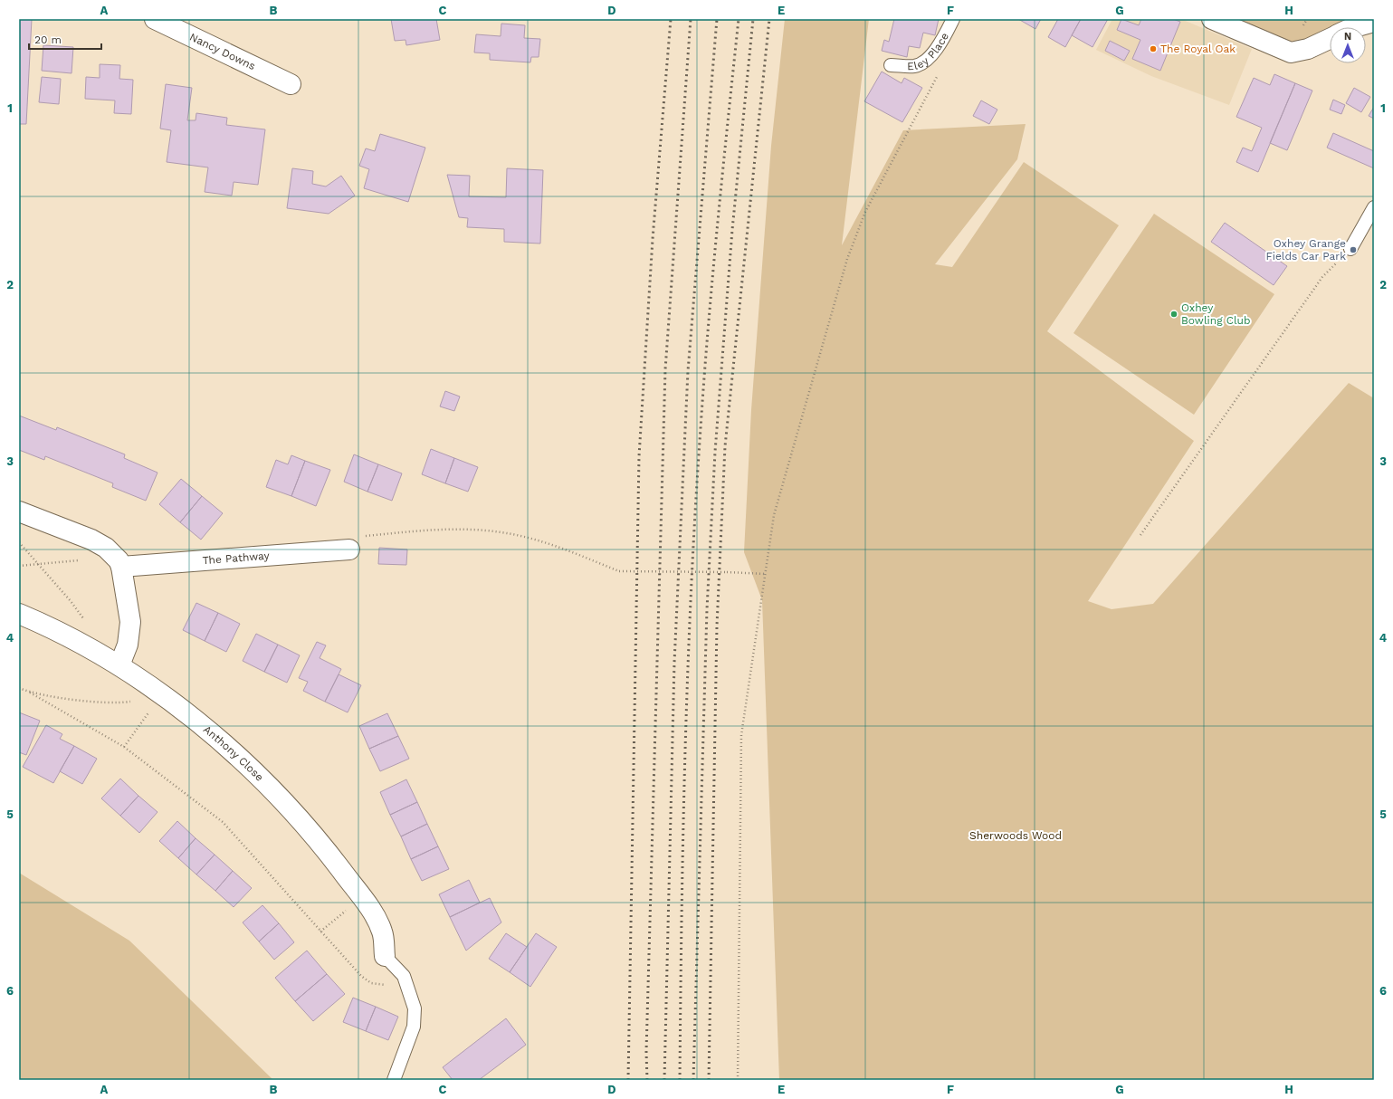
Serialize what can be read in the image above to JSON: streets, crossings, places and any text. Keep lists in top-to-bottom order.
{
  "streets": {
    "street": ["Nancy Downs", "The Pathway", "Anthony Close"],
    "lane": ["Eley Place"]
  },
  "parks": ["Sherwoods Wood"],
  "places": ["The Royal Oak", "Oxhey Grange Fields Car Park", "Oxhey Bowling Club"],
  "scale_bar": "20 m",
  "north": "top",
  "grid": {
    "columns": [
      "A",
      "B",
      "C",
      "D",
      "E",
      "F",
      "G",
      "H"
    ],
    "rows": [
      "1",
      "2",
      "3",
      "4",
      "5",
      "6"
    ]
  }
}
